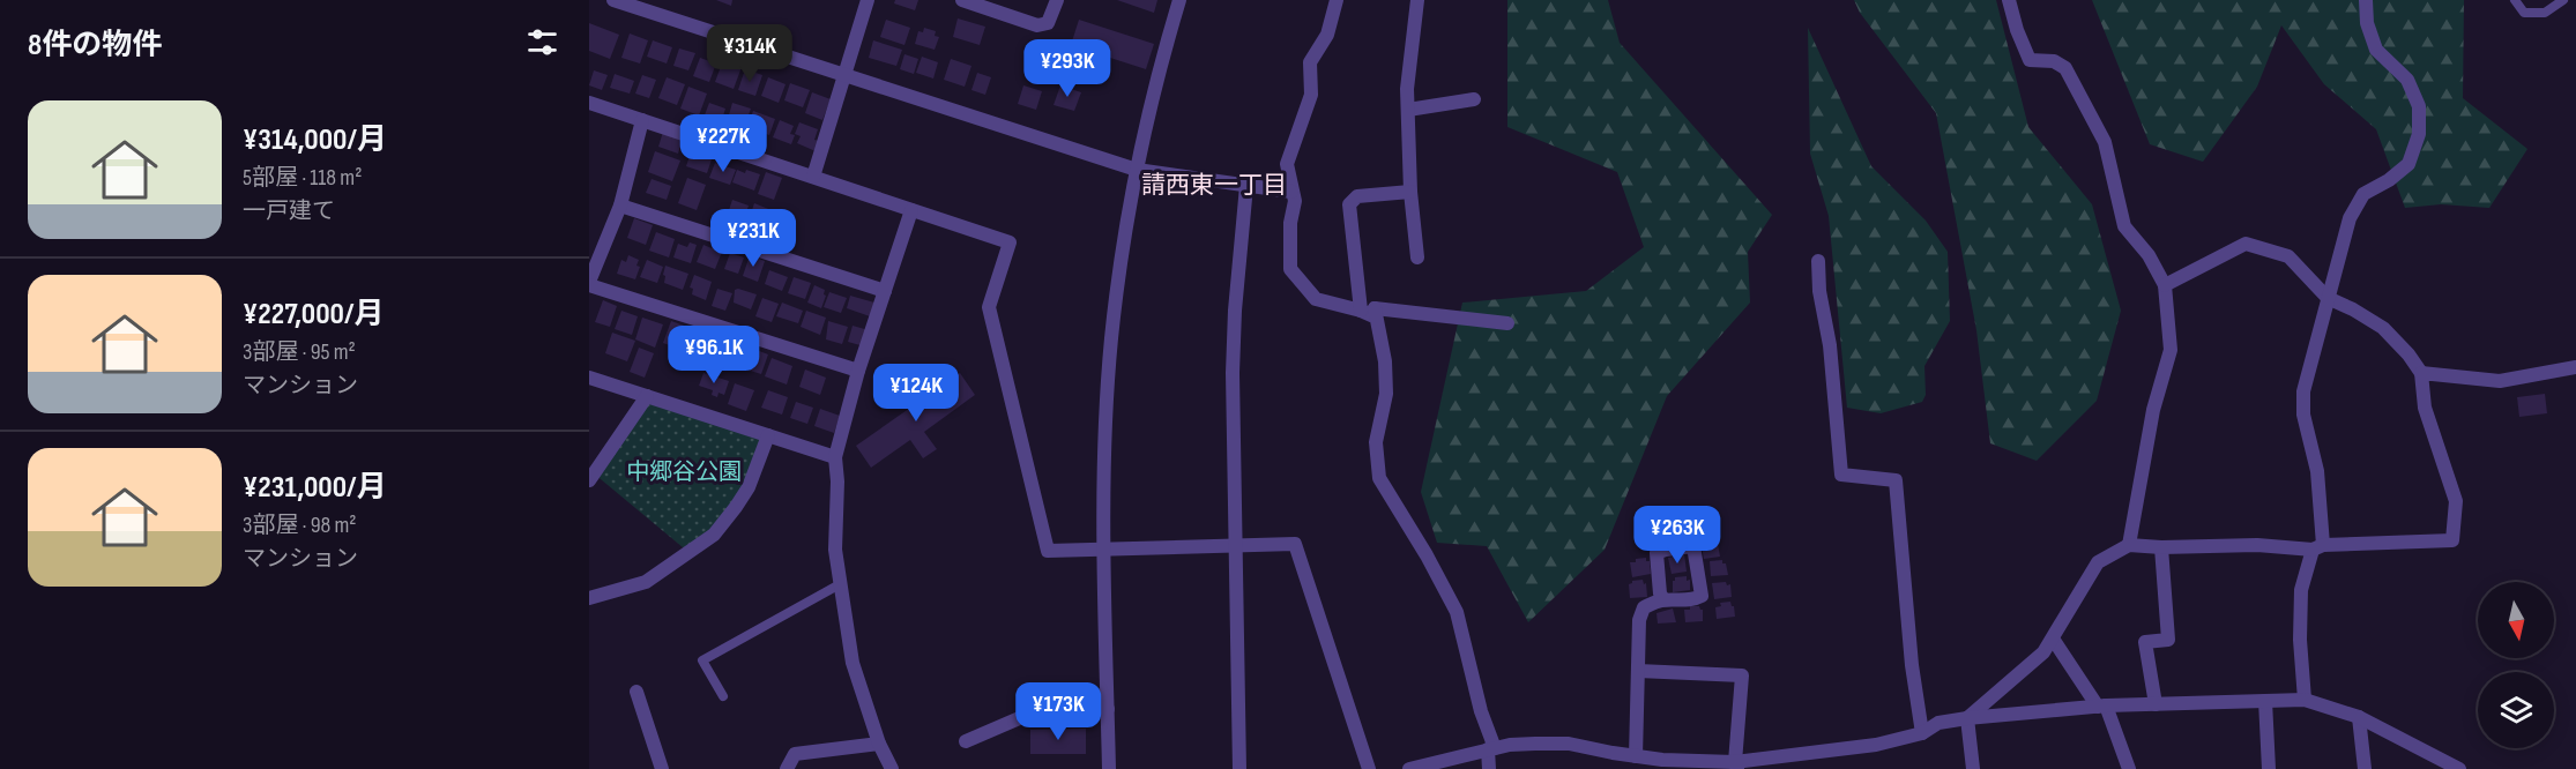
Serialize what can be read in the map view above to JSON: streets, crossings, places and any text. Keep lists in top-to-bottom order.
{
  "districts": ["請西東一丁目"],
  "parks": ["中郷谷公園"],
  "north": "bottom",
  "page": {
    "heading": "8件の物件",
    "price": [
      "¥314K",
      "¥293K",
      "¥227K",
      "¥231K",
      "¥96.1K",
      "¥124K",
      "¥263K",
      "¥173K"
    ],
    "list": [
      {
        "name": "¥314,000/月",
        "note": "5部屋 · 118 m² · 一戸建て"
      },
      {
        "name": "¥227,000/月",
        "note": "3部屋 · 95 m² · マンション"
      },
      {
        "name": "¥231,000/月",
        "note": "3部屋 · 98 m² · マンション"
      }
    ]
  }
}
